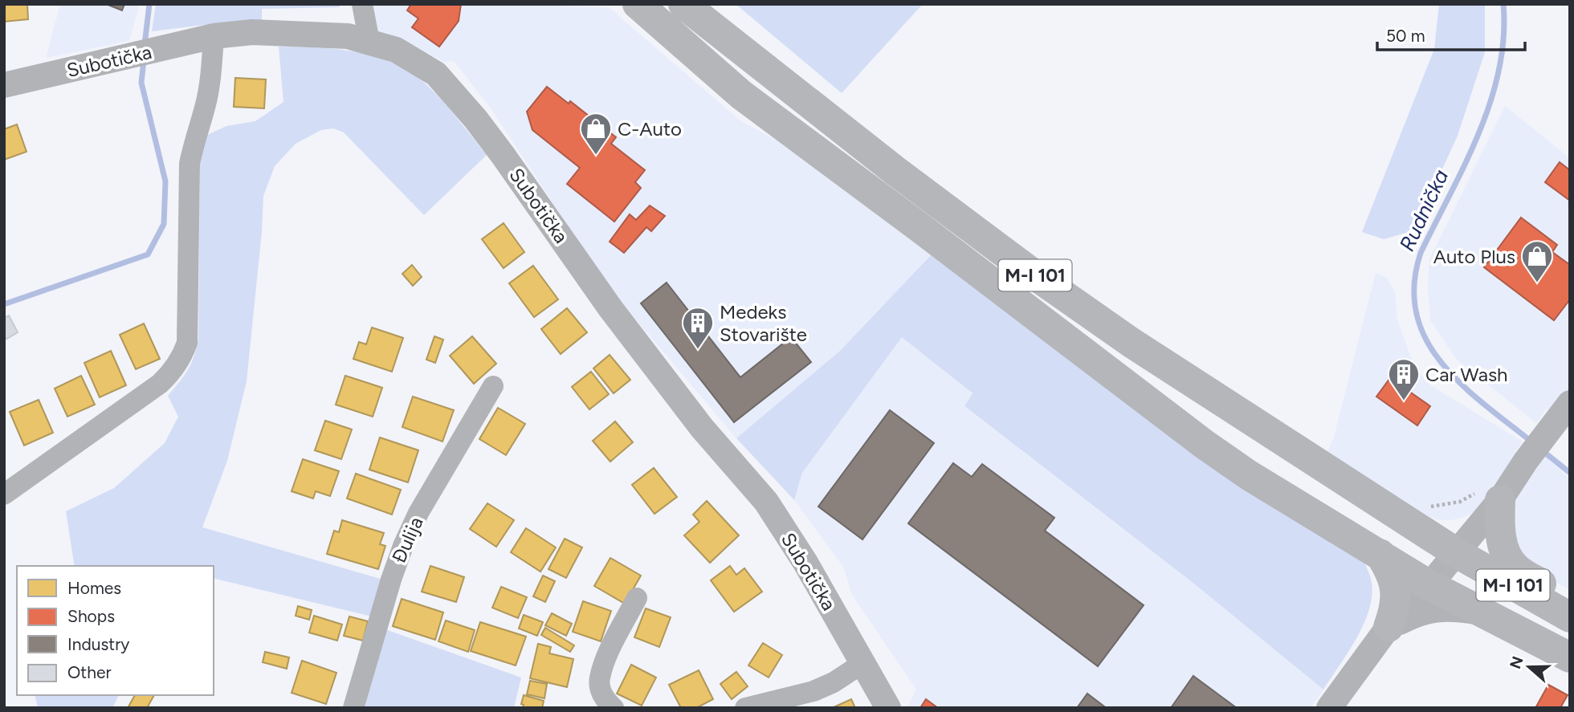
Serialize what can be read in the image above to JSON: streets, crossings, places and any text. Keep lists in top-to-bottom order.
{
  "streets": {
    "main road": ["M-I 101"],
    "street": ["Subotička", "Đulija"]
  },
  "water": ["Rudnička"],
  "places": {
    "shop": ["C-Auto", "Auto Plus"],
    "building": ["Medeks Stovarište", "Car Wash"]
  },
  "legend": [
    "Homes",
    "Shops",
    "Industry",
    "Other"
  ],
  "scale_bar": "50 m",
  "north": "left"
}
